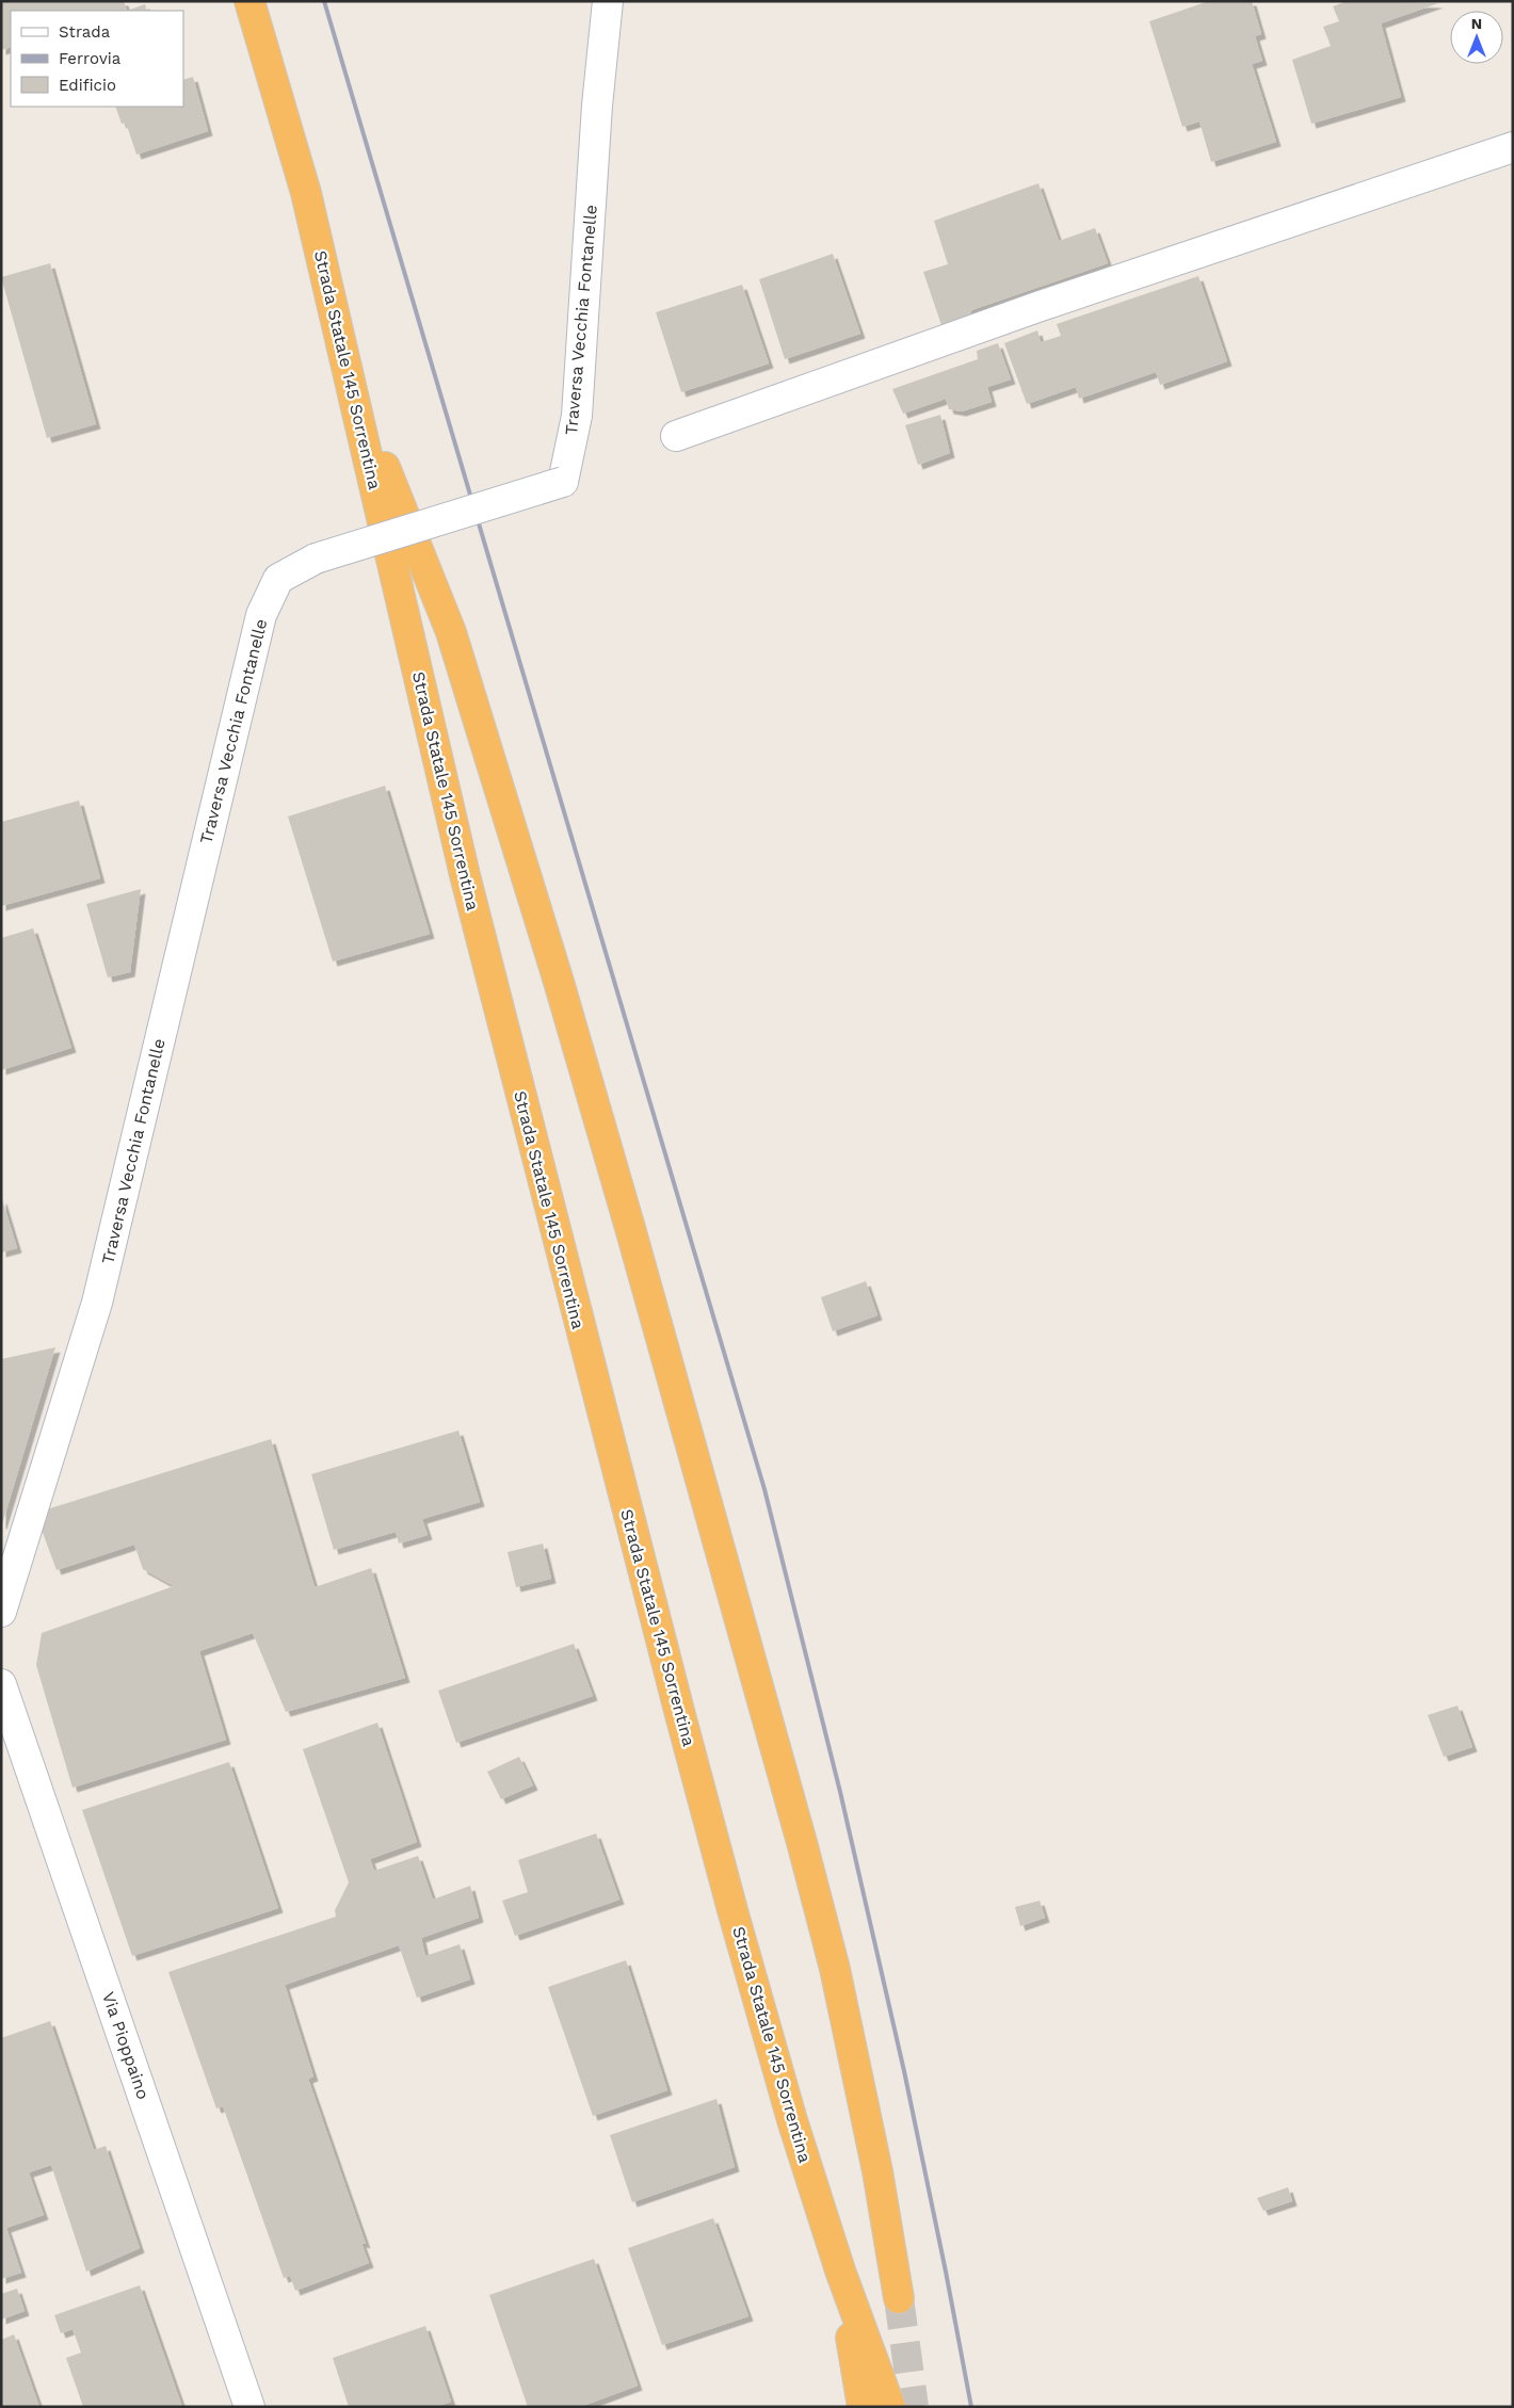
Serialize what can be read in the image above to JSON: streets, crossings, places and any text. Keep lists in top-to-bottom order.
{
  "streets": {
    "highway": ["Strada Statale 145 Sorrentina"],
    "street": ["Traversa Vecchia Fontanelle", "Via Pioppaino"]
  },
  "legend": ["Strada", "Ferrovia", "Edificio"],
  "north": "top"
}
